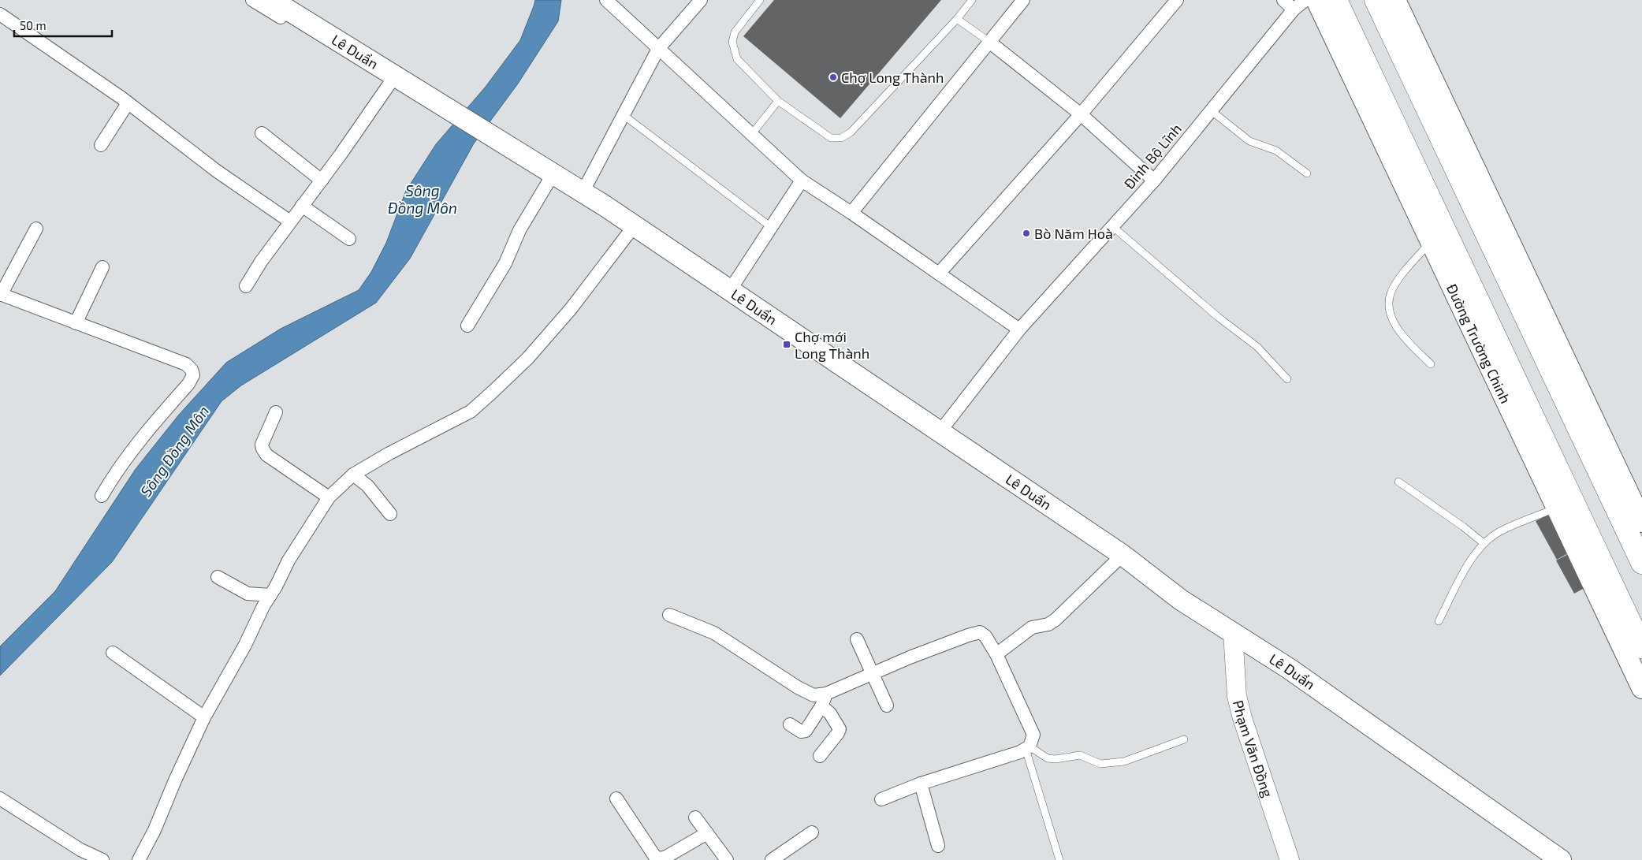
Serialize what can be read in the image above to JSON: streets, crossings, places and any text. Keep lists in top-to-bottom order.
{
  "streets": {
    "highway": ["Đường Trường Chinh"],
    "main road": ["Lê Duẩn", "Phạm Văn Đồng"],
    "street": ["Đinh Bộ Lĩnh"]
  },
  "crossings": [
    ["Lê Duẩn", "Đinh Bộ Lĩnh"],
    ["Lê Duẩn", "Phạm Văn Đồng"]
  ],
  "water": ["Sông Đồng Môn"],
  "places": {
    "other": ["Chợ Long Thành", "Bò Năm Hoà"],
    "transit": ["Chợ mới Long Thành"]
  },
  "scale_bar": "50 m"
}
